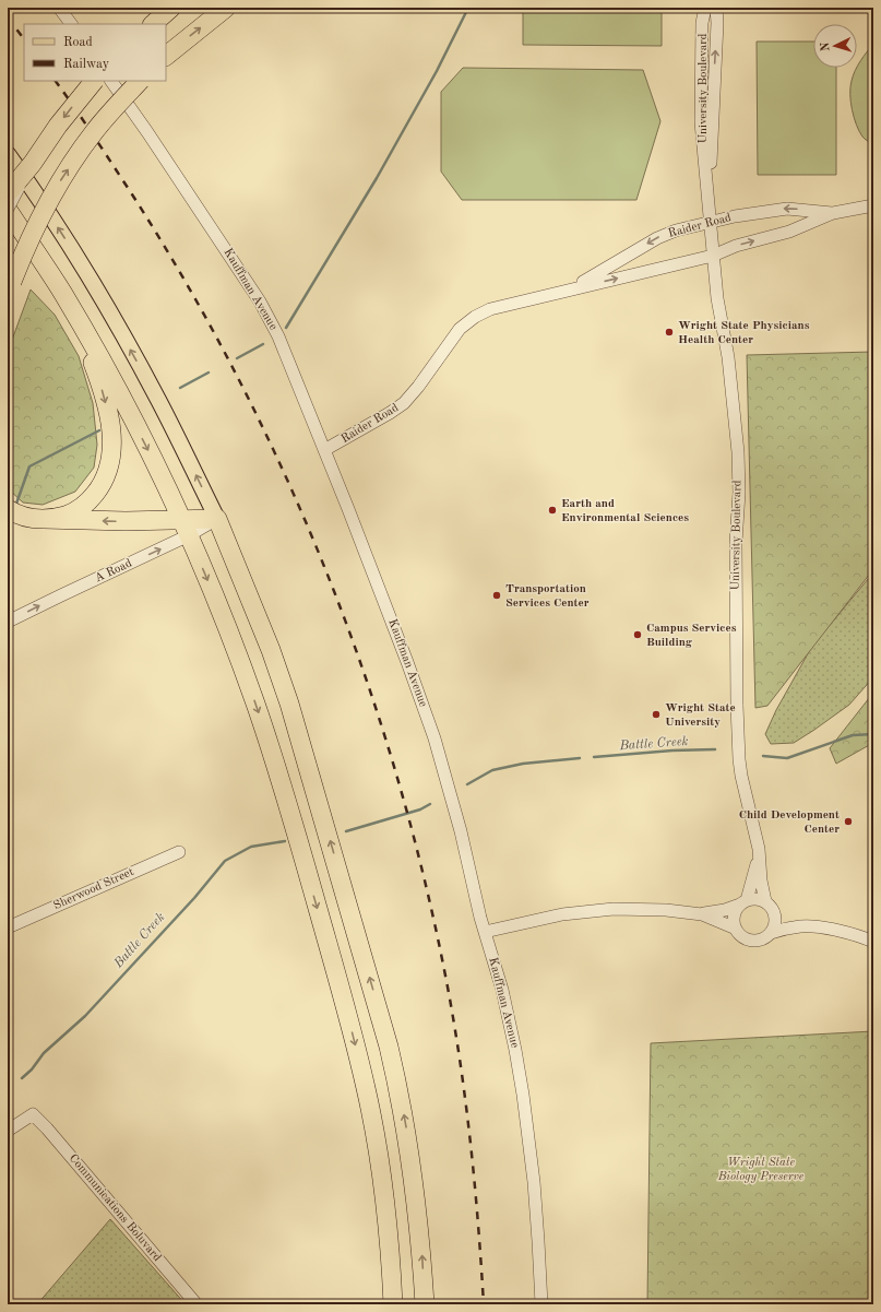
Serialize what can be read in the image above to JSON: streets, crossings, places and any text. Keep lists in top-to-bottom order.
{
  "streets": {
    "street": [
      "University Boulevard",
      "Raider Road",
      "Kauffman Avenue",
      "A Road",
      "Sherwood Street",
      "Communications Boluvard"
    ]
  },
  "crossings": [
    ["University Boulevard", "Raider Road"],
    ["Raider Road", "Kauffman Avenue"]
  ],
  "one_way": ["A Road"],
  "water": ["Battle Creek"],
  "parks": ["Wright State Biology Preserve"],
  "places": [
    "Wright State Physicians Health Center",
    "Earth and Environmental Sciences",
    "Transportation Services Center",
    "Campus Services Building",
    "Wright State University",
    "Child Development Center"
  ],
  "legend": ["Road", "Railway"],
  "north": "left"
}
